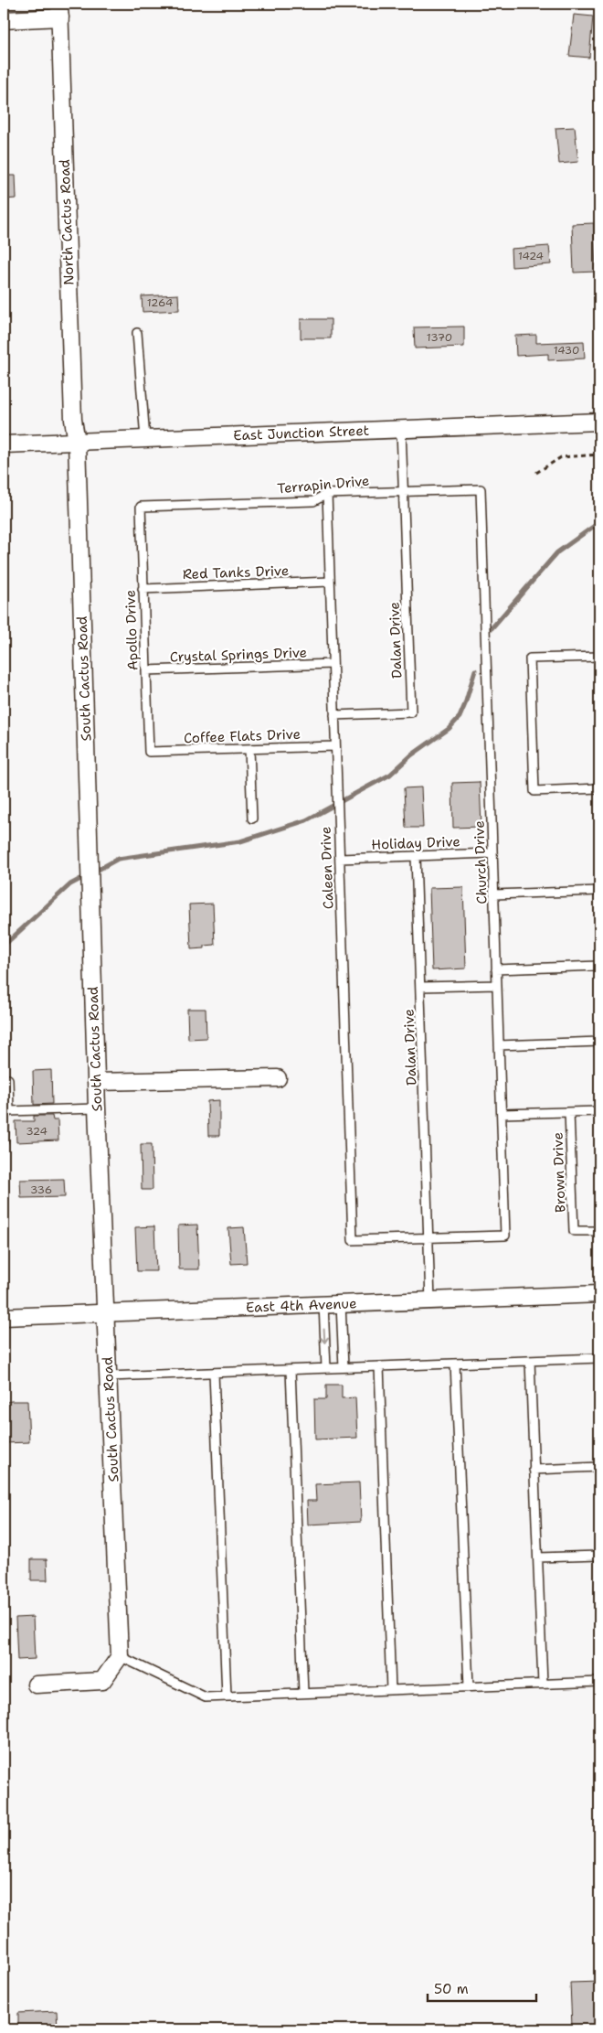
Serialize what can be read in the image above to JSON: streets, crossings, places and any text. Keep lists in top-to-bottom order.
{
  "streets": {
    "street": [
      "North Cactus Road",
      "East Junction Street",
      "South Cactus Road",
      "East 4th Avenue"
    ],
    "lane": [
      "Terrapin Drive",
      "Red Tanks Drive",
      "Apollo Drive",
      "Dalan Drive",
      "Crystal Springs Drive",
      "Coffee Flats Drive",
      "Holiday Drive",
      "Church Drive",
      "Caleen Drive",
      "Brown Drive"
    ]
  },
  "crossings": [
    ["North Cactus Road", "East Junction Street"],
    ["North Cactus Road", "South Cactus Road"],
    ["East Junction Street", "South Cactus Road"],
    ["Terrapin Drive", "Apollo Drive"],
    ["Terrapin Drive", "Dalan Drive"],
    ["Terrapin Drive", "Church Drive"],
    ["Terrapin Drive", "Caleen Drive"],
    ["Red Tanks Drive", "Apollo Drive"],
    ["Red Tanks Drive", "Caleen Drive"],
    ["Apollo Drive", "Crystal Springs Drive"],
    ["Apollo Drive", "Coffee Flats Drive"],
    ["Dalan Drive", "Holiday Drive"],
    ["Dalan Drive", "Church Drive"],
    ["Dalan Drive", "Caleen Drive"],
    ["Dalan Drive", "East 4th Avenue"],
    ["Crystal Springs Drive", "Caleen Drive"],
    ["South Cactus Road", "East 4th Avenue"],
    ["Coffee Flats Drive", "Caleen Drive"],
    ["Holiday Drive", "Church Drive"],
    ["Holiday Drive", "Caleen Drive"],
    ["Church Drive", "Caleen Drive"]
  ],
  "house_numbers": [
    "1424",
    "1264",
    "1370",
    "1430",
    "324",
    "336"
  ],
  "scale_bar": "50 m"
}
